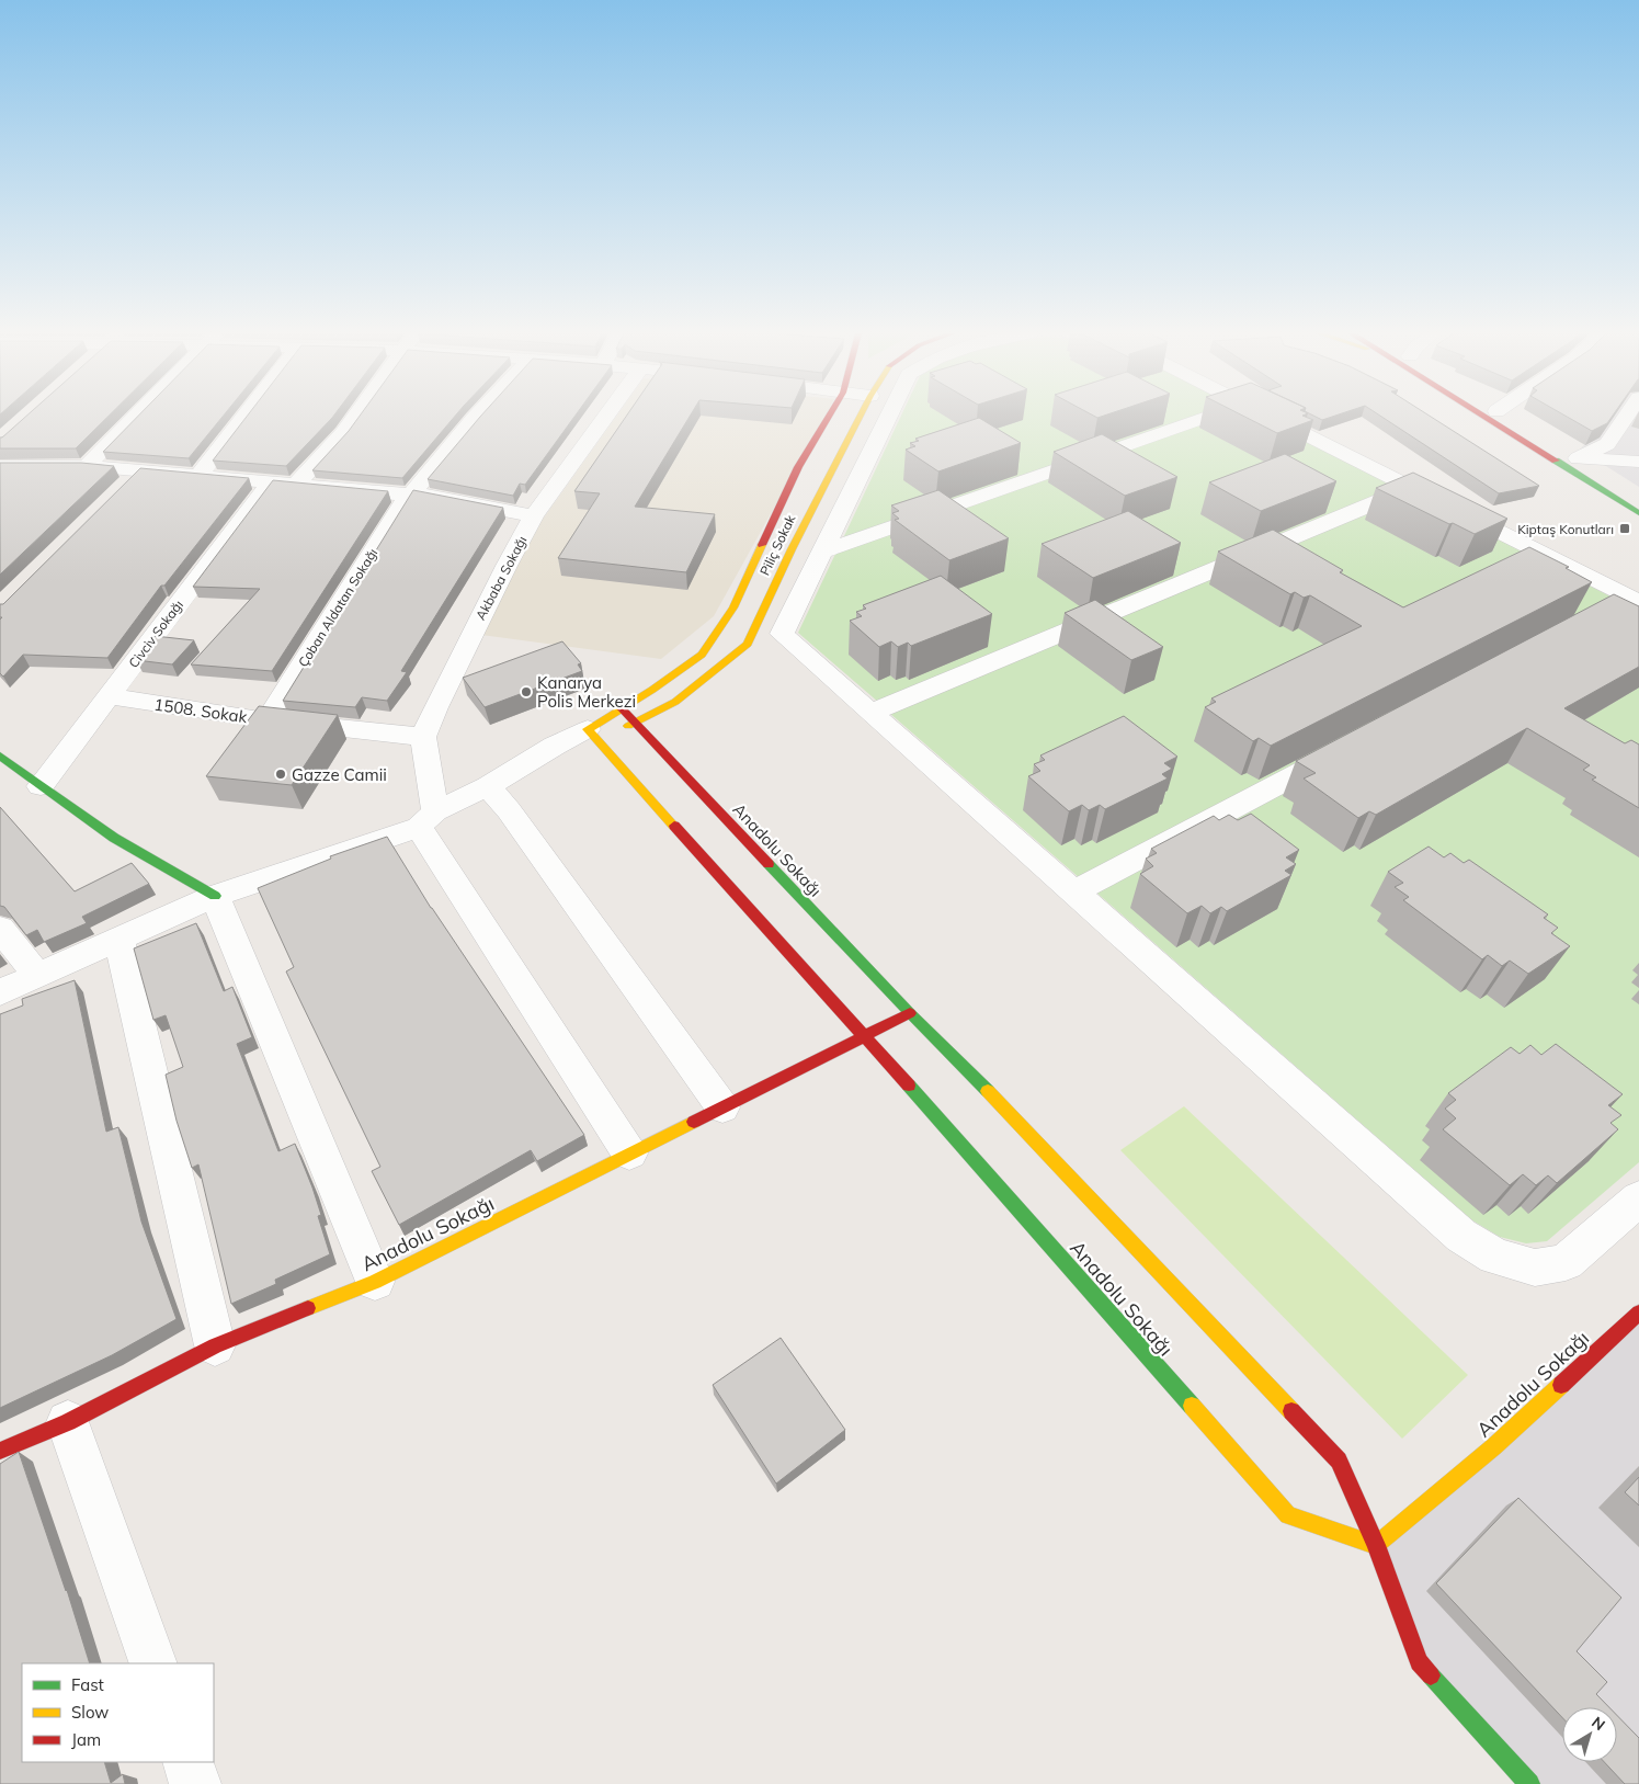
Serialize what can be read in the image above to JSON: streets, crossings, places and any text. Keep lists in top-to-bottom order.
{
  "streets": {
    "street": [
      "Piliç Sokak",
      "Akbaba Sokağı",
      "Çoban Aldatan Sokağı",
      "Civciv Sokağı",
      "1508. Sokak",
      "Anadolu Sokağı"
    ]
  },
  "crossings": [
    ["Piliç Sokak", "Anadolu Sokağı"],
    ["Akbaba Sokağı", "1508. Sokak"],
    ["Çoban Aldatan Sokağı", "1508. Sokak"],
    ["Civciv Sokağı", "1508. Sokak"]
  ],
  "places": {
    "transit": ["Kiptaş Konutları"],
    "other": ["Kanarya Polis Merkezi", "Gazze Camii"]
  },
  "legend": ["Fast", "Slow", "Jam"],
  "north": "top right"
}
